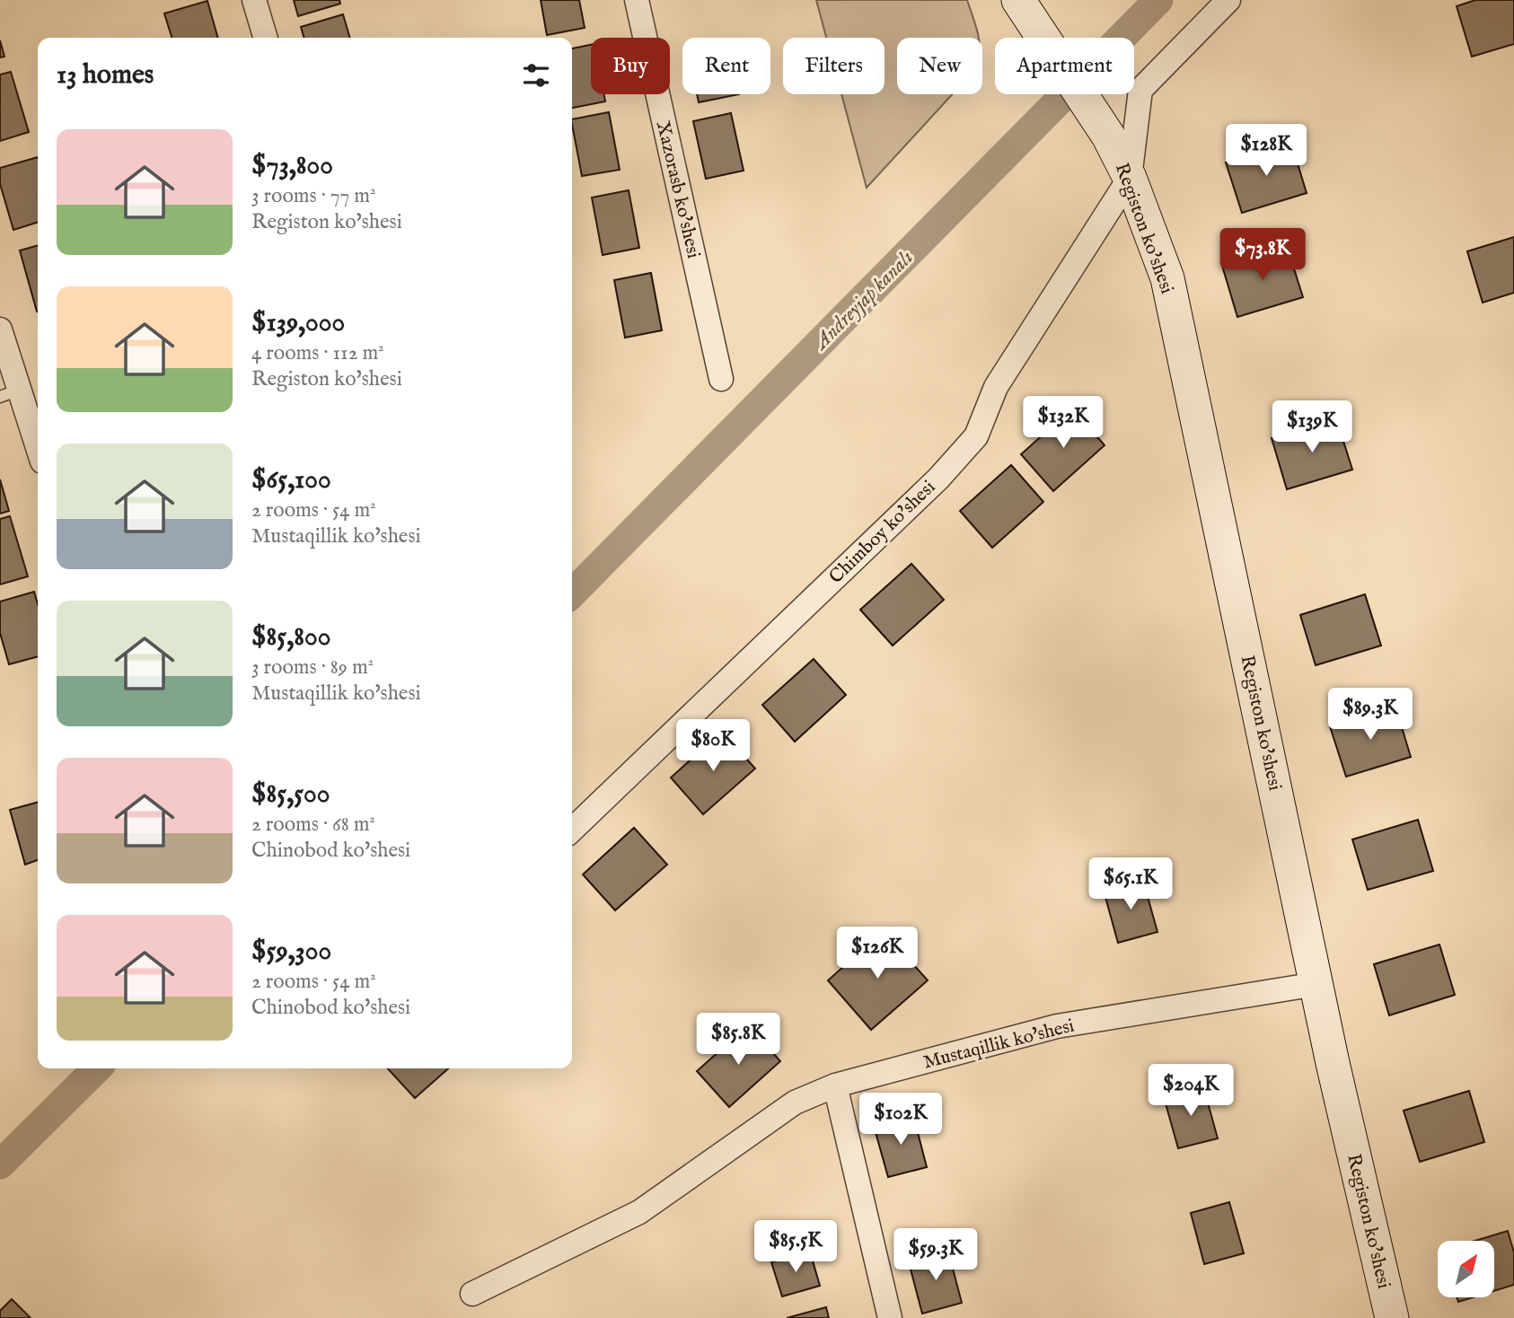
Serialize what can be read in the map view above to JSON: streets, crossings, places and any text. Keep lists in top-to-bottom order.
{
  "streets": {
    "street": [
      "Xazorasb ko'shesi",
      "Registon ko'shesi",
      "Chimboy ko'shesi",
      "Mustaqillik ko'shesi"
    ]
  },
  "crossings": [
    ["Registon ko'shesi", "Chimboy ko'shesi"],
    ["Registon ko'shesi", "Mustaqillik ko'shesi"]
  ],
  "water": ["Andreyjap kanalı"],
  "north": "top right",
  "page": {
    "chip": [
      "Buy",
      "Rent",
      "Filters",
      "New",
      "Apartment"
    ],
    "heading": "13 homes",
    "list": [
      {
        "name": "$73,800",
        "note": "3 rooms · 77 m² · Registon ko'shesi"
      },
      {
        "name": "$139,000",
        "note": "4 rooms · 112 m² · Registon ko'shesi"
      },
      {
        "name": "$65,100",
        "note": "2 rooms · 54 m² · Mustaqillik ko'shesi"
      },
      {
        "name": "$85,800",
        "note": "3 rooms · 89 m² · Mustaqillik ko'shesi"
      },
      {
        "name": "$85,500",
        "note": "2 rooms · 68 m² · Chinobod ko'shesi"
      },
      {
        "name": "$59,300",
        "note": "2 rooms · 54 m² · Chinobod ko'shesi"
      }
    ],
    "price": [
      "$128K",
      "$73.8K",
      "$132K",
      "$139K",
      "$89.3K",
      "$80K",
      "$65.1K",
      "$126K",
      "$85.8K",
      "$204K",
      "$102K",
      "$85.5K",
      "$59.3K"
    ]
  }
}
